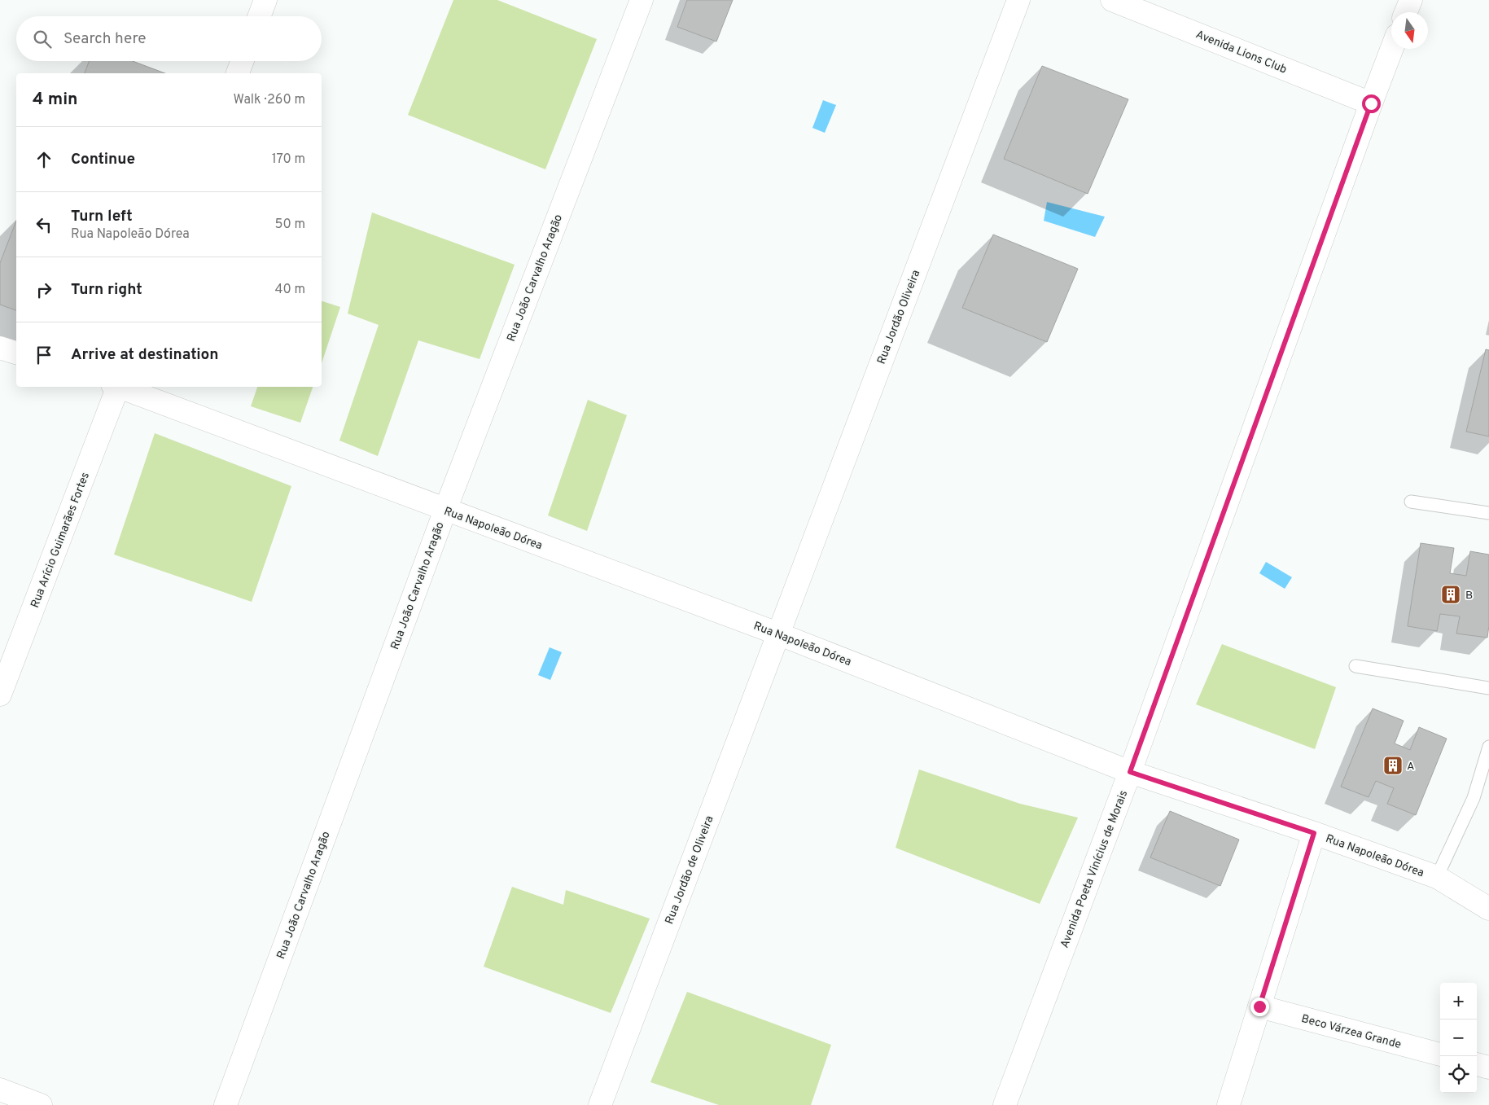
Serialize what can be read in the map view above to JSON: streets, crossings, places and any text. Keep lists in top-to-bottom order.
{
  "streets": {
    "street": [
      "Avenida Lions Club",
      "Rua João Carvalho Aragão",
      "Rua Jordão Oliveira",
      "Rua Napoleão Dórea",
      "Rua Arício Guimarães Fortes",
      "Avenida Poeta Vinícius de Morais",
      "Rua Jordão de Oliveira",
      "Beco Várzea Grande"
    ]
  },
  "crossings": [
    ["Avenida Lions Club", "Avenida Poeta Vinícius de Morais"],
    ["Rua João Carvalho Aragão", "Rua Napoleão Dórea"],
    ["Rua Jordão Oliveira", "Rua Napoleão Dórea"],
    ["Rua Jordão Oliveira", "Rua Jordão de Oliveira"],
    ["Rua Napoleão Dórea", "Avenida Poeta Vinícius de Morais"],
    ["Rua Napoleão Dórea", "Rua Jordão de Oliveira"]
  ],
  "places": {
    "building": ["B", "A"]
  },
  "north": "bottom",
  "page": {
    "search": "Search here",
    "heading": ["4 min", "Walk · 260 m"],
    "list": [
      ["Continue", "170 m"],
      ["Turn left", "Rua Napoleão Dórea", "50 m"],
      ["Turn right", "40 m"],
      "Arrive at destination"
    ],
    "map_buttons": ["+", "−"]
  }
}
